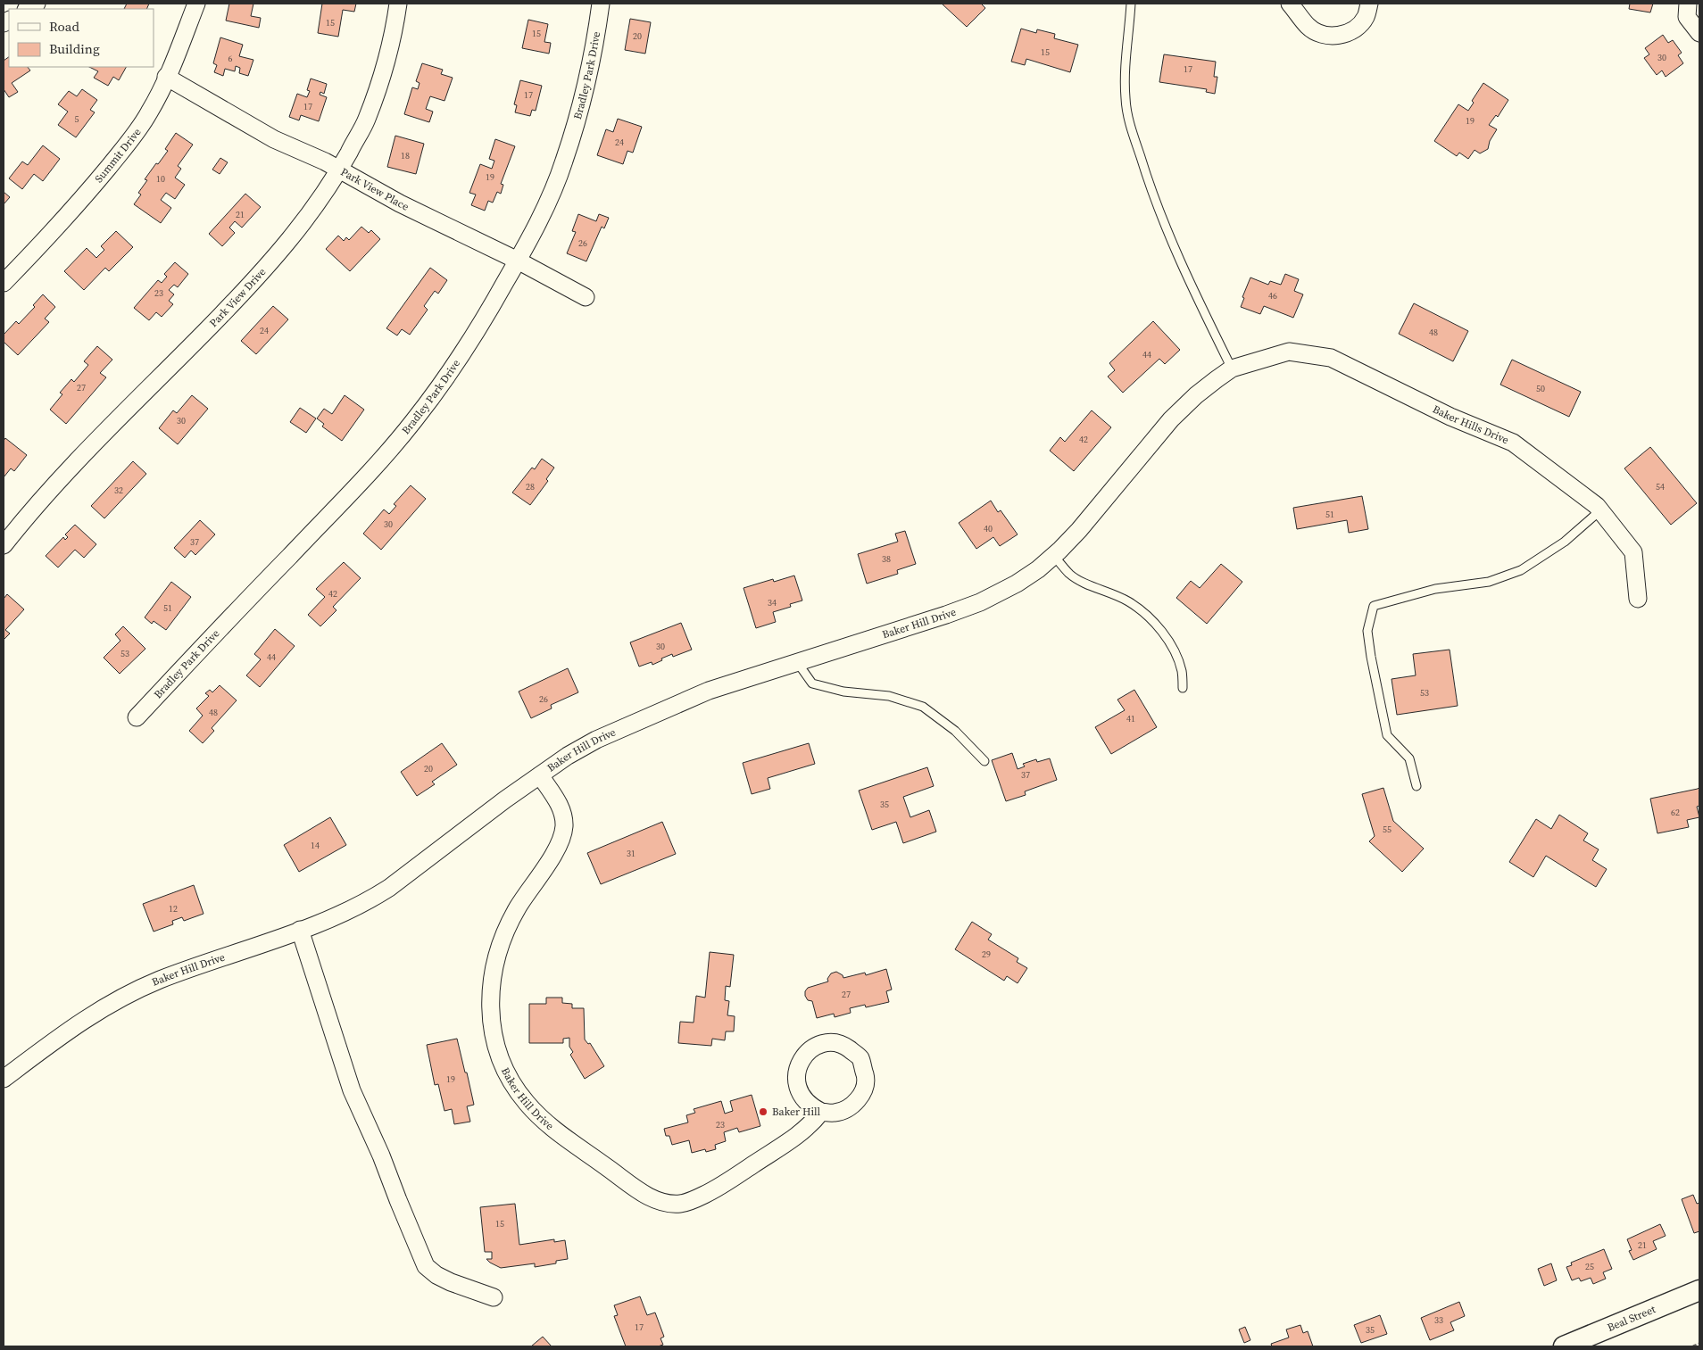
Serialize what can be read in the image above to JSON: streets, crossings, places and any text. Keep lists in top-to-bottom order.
{
  "streets": {
    "street": [
      "Bradley Park Drive",
      "Summit Drive",
      "Park View Place",
      "Park View Drive",
      "Baker Hills Drive",
      "Baker Hill Drive",
      "Beal Street"
    ]
  },
  "crossings": [
    ["Bradley Park Drive", "Park View Place"],
    ["Summit Drive", "Park View Place"],
    ["Park View Place", "Park View Drive"],
    ["Baker Hills Drive", "Baker Hill Drive"]
  ],
  "places": ["Baker Hill"],
  "house_numbers": [
    "15",
    "15",
    "20",
    "15",
    "30",
    "6",
    "17",
    "17",
    "17",
    "5",
    "19",
    "24",
    "18",
    "19",
    "10",
    "21",
    "26",
    "23",
    "46",
    "24",
    "48",
    "44",
    "27",
    "50",
    "30",
    "42",
    "28",
    "54",
    "32",
    "51",
    "30",
    "40",
    "37",
    "38",
    "42",
    "34",
    "51",
    "30",
    "53",
    "44",
    "53",
    "26",
    "48",
    "41",
    "20",
    "37",
    "35",
    "62",
    "55",
    "14",
    "31",
    "12",
    "29",
    "27",
    "19",
    "23",
    "15",
    "21",
    "25",
    "33",
    "17",
    "35"
  ],
  "legend": ["Road", "Building"]
}
